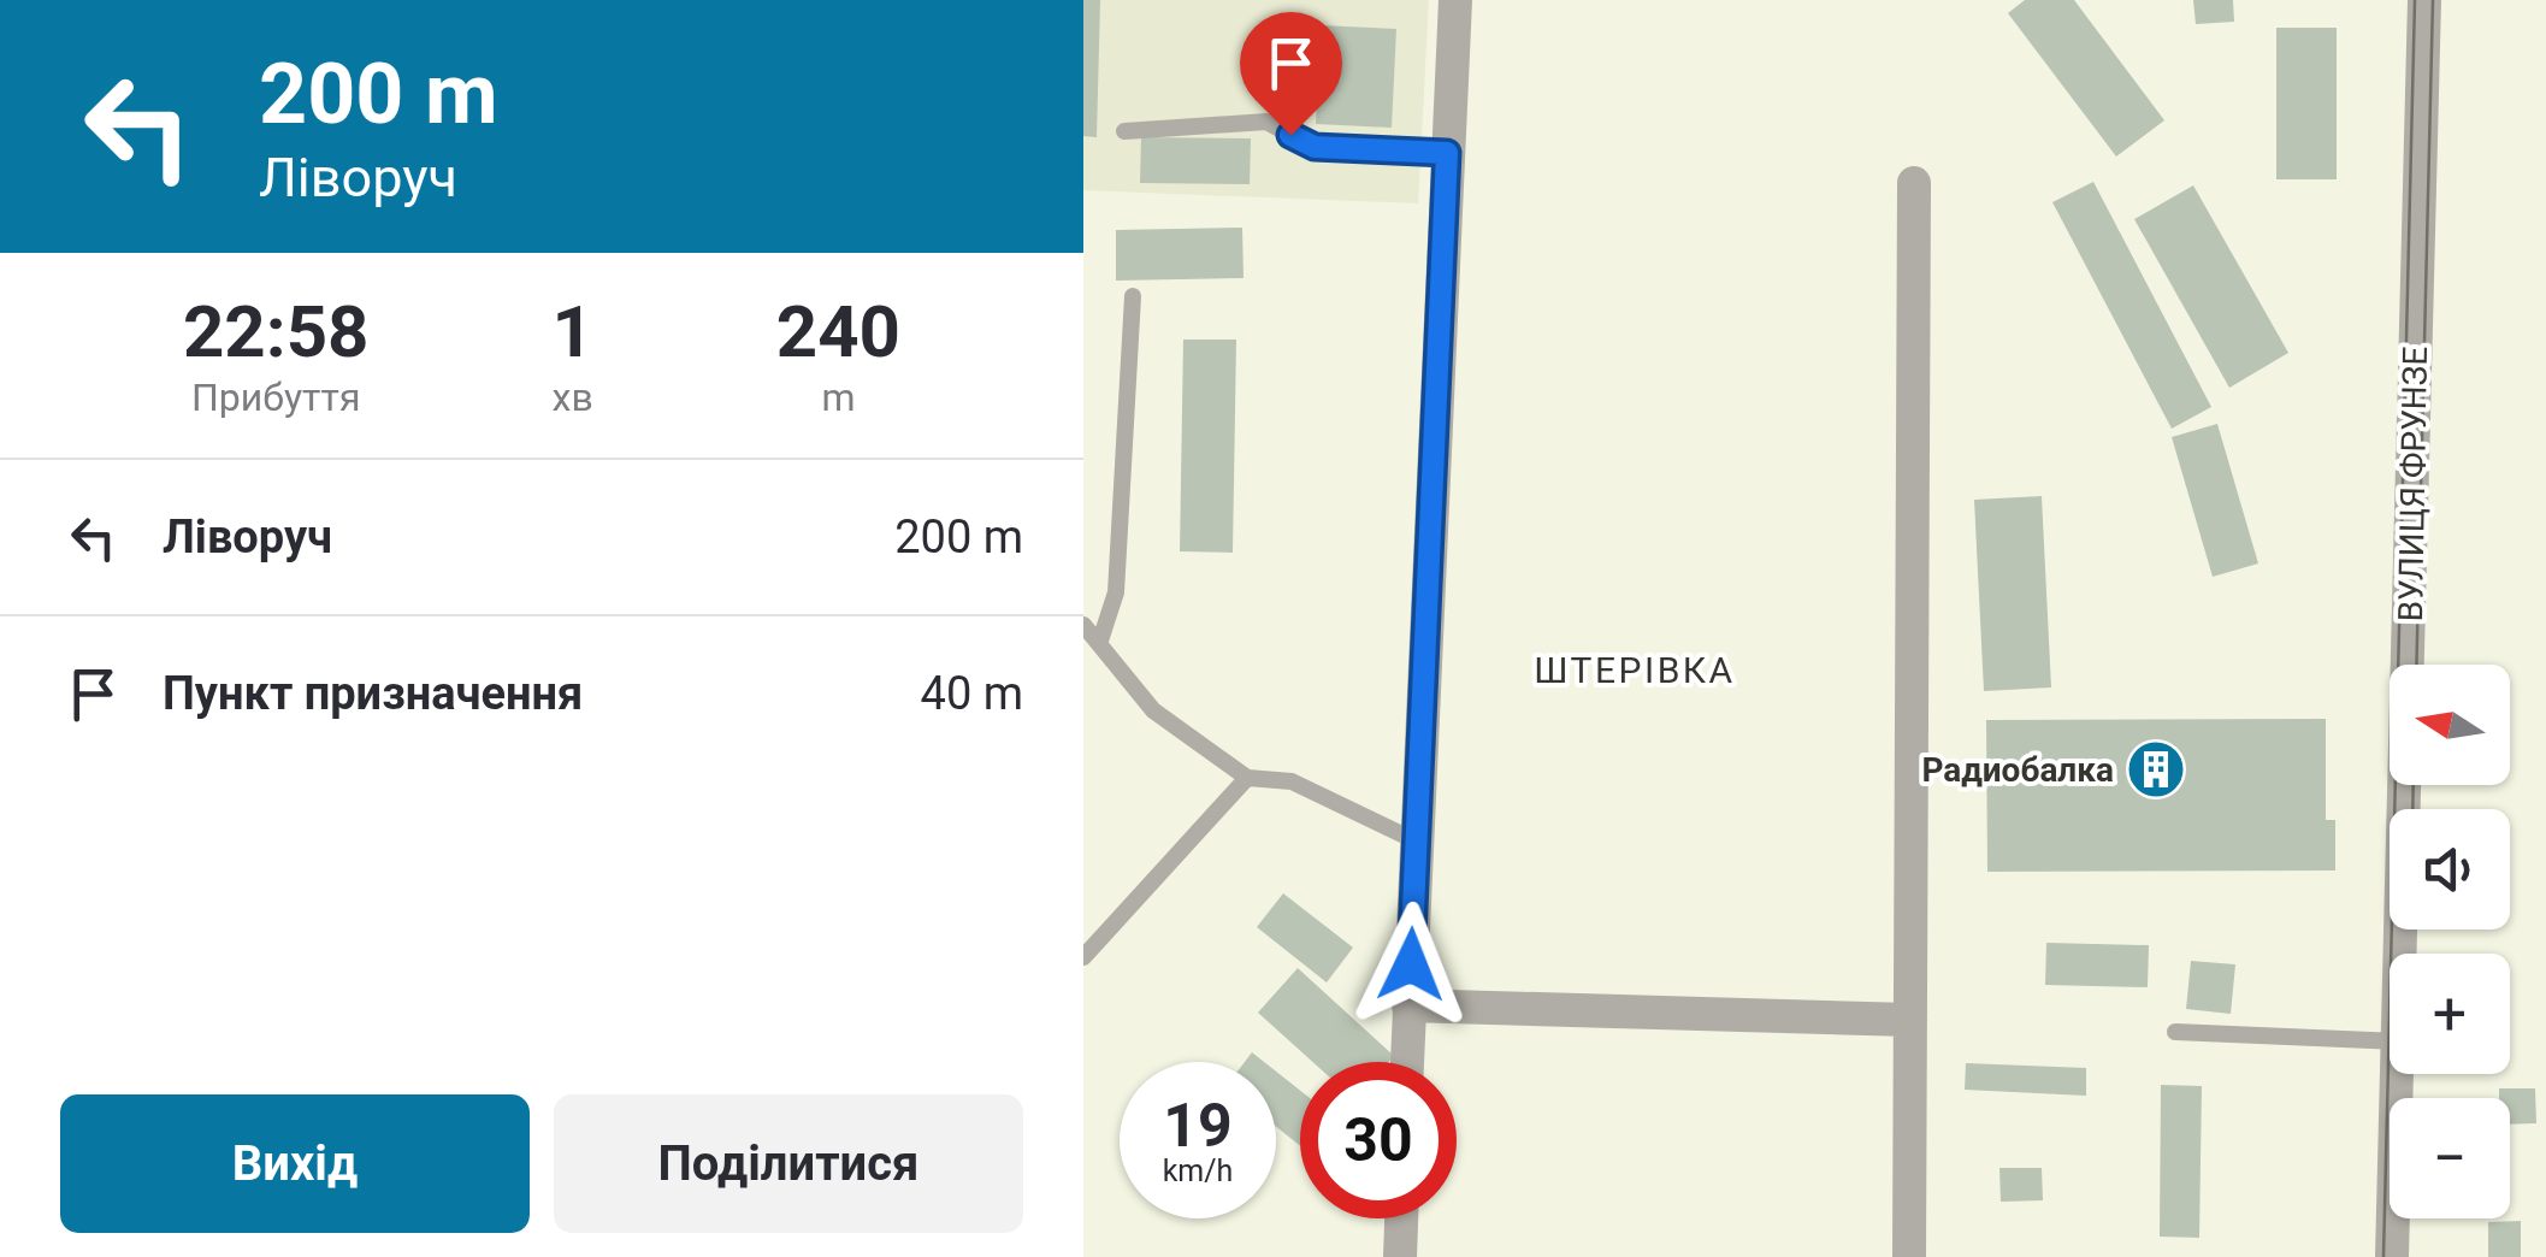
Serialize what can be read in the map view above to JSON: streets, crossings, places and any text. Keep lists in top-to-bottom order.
{
  "streets": {
    "street": ["ВУЛИЦЯ ФРУНЗЕ"]
  },
  "districts": ["ШТЕРІВКА"],
  "places": {
    "building": ["Радиобалка"]
  },
  "north": "left",
  "page": {
    "turn": ["200 m", "Ліворуч"],
    "eta": [
      "22:58",
      "Прибуття",
      "1",
      "хв",
      "240",
      "m"
    ],
    "list": [
      {
        "name": "Ліворуч",
        "value": "200 m"
      },
      {
        "name": "Пункт призначення",
        "value": "40 m"
      }
    ],
    "map_buttons": ["+", "−"],
    "speed": "19 km/h",
    "limit": "30",
    "buttons": ["Вихід", "Поділитися"]
  }
}
